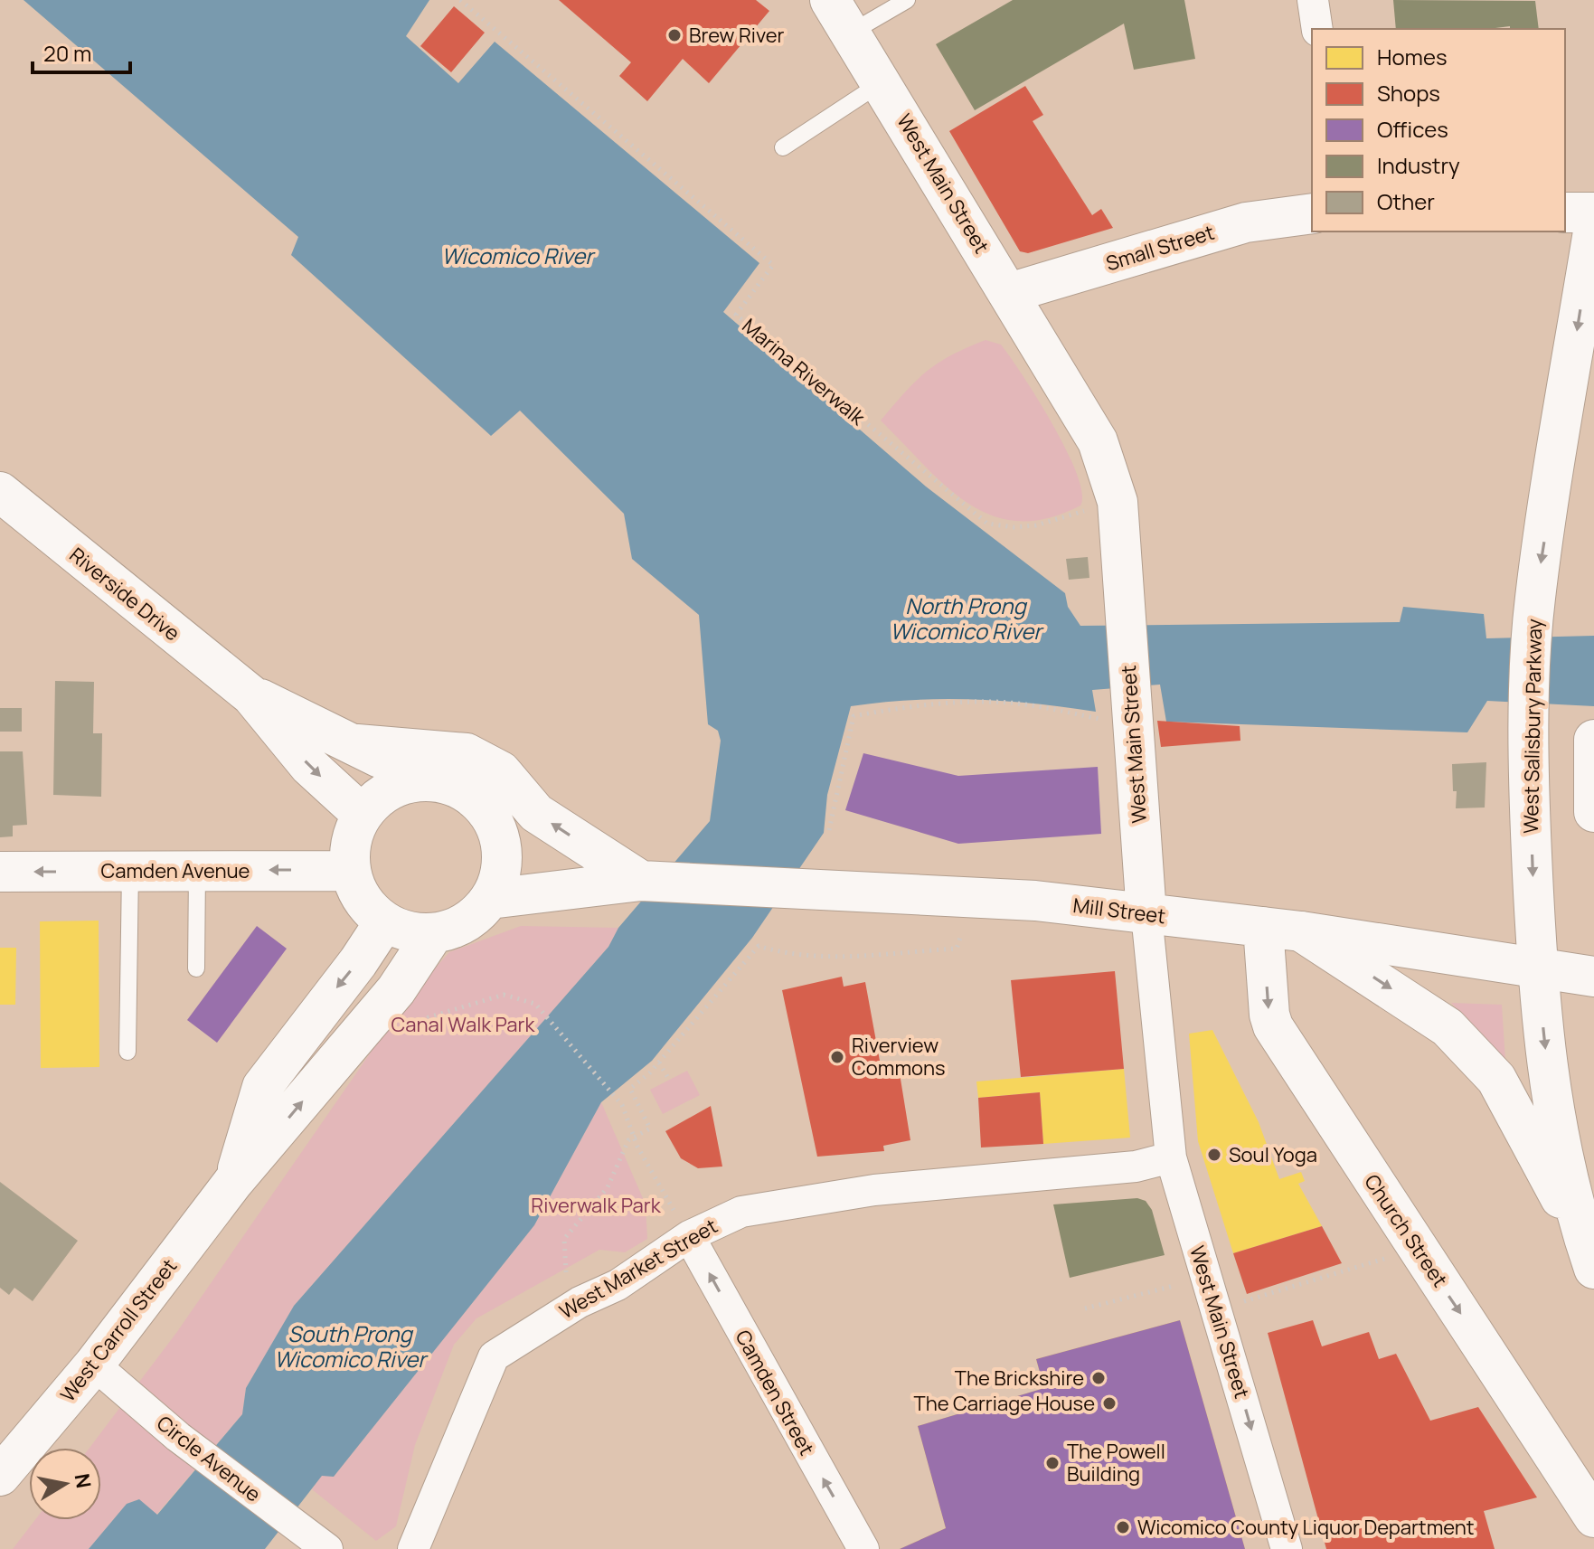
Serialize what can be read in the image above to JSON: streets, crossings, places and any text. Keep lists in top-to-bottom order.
{
  "streets": {
    "main road": [
      "West Main Street",
      "Small Street",
      "Riverside Drive",
      "West Salisbury Parkway",
      "Camden Avenue",
      "Mill Street",
      "Church Street",
      "West Carroll Street"
    ],
    "street": ["West Market Street", "Camden Street", "Circle Avenue"],
    "path": ["Marina Riverwalk"]
  },
  "crossings": [
    ["West Main Street", "Small Street"],
    ["West Main Street", "Mill Street"],
    ["West Main Street", "West Market Street"],
    ["Riverside Drive", "Camden Avenue"],
    ["Riverside Drive", "Mill Street"],
    ["Riverside Drive", "West Carroll Street"],
    ["West Salisbury Parkway", "Mill Street"],
    ["Camden Avenue", "Mill Street"],
    ["Camden Avenue", "West Carroll Street"],
    ["Mill Street", "Church Street"],
    ["Mill Street", "West Carroll Street"],
    ["West Market Street", "Camden Street"],
    ["West Carroll Street", "Circle Avenue"]
  ],
  "one_way": ["West Salisbury Parkway", "Camden Avenue", "Camden Street"],
  "water": ["Wicomico River", "North Prong Wicomico River", "South Prong Wicomico River"],
  "parks": ["Canal Walk Park", "Riverwalk Park"],
  "places": [
    "Brew River",
    "Riverview Commons",
    "Soul Yoga",
    "The Brickshire",
    "The Carriage House",
    "The Powell Building",
    "Wicomico County Liquor Department"
  ],
  "legend": [
    "Homes",
    "Shops",
    "Offices",
    "Industry",
    "Other"
  ],
  "scale_bar": "20 m",
  "north": "right"
}
